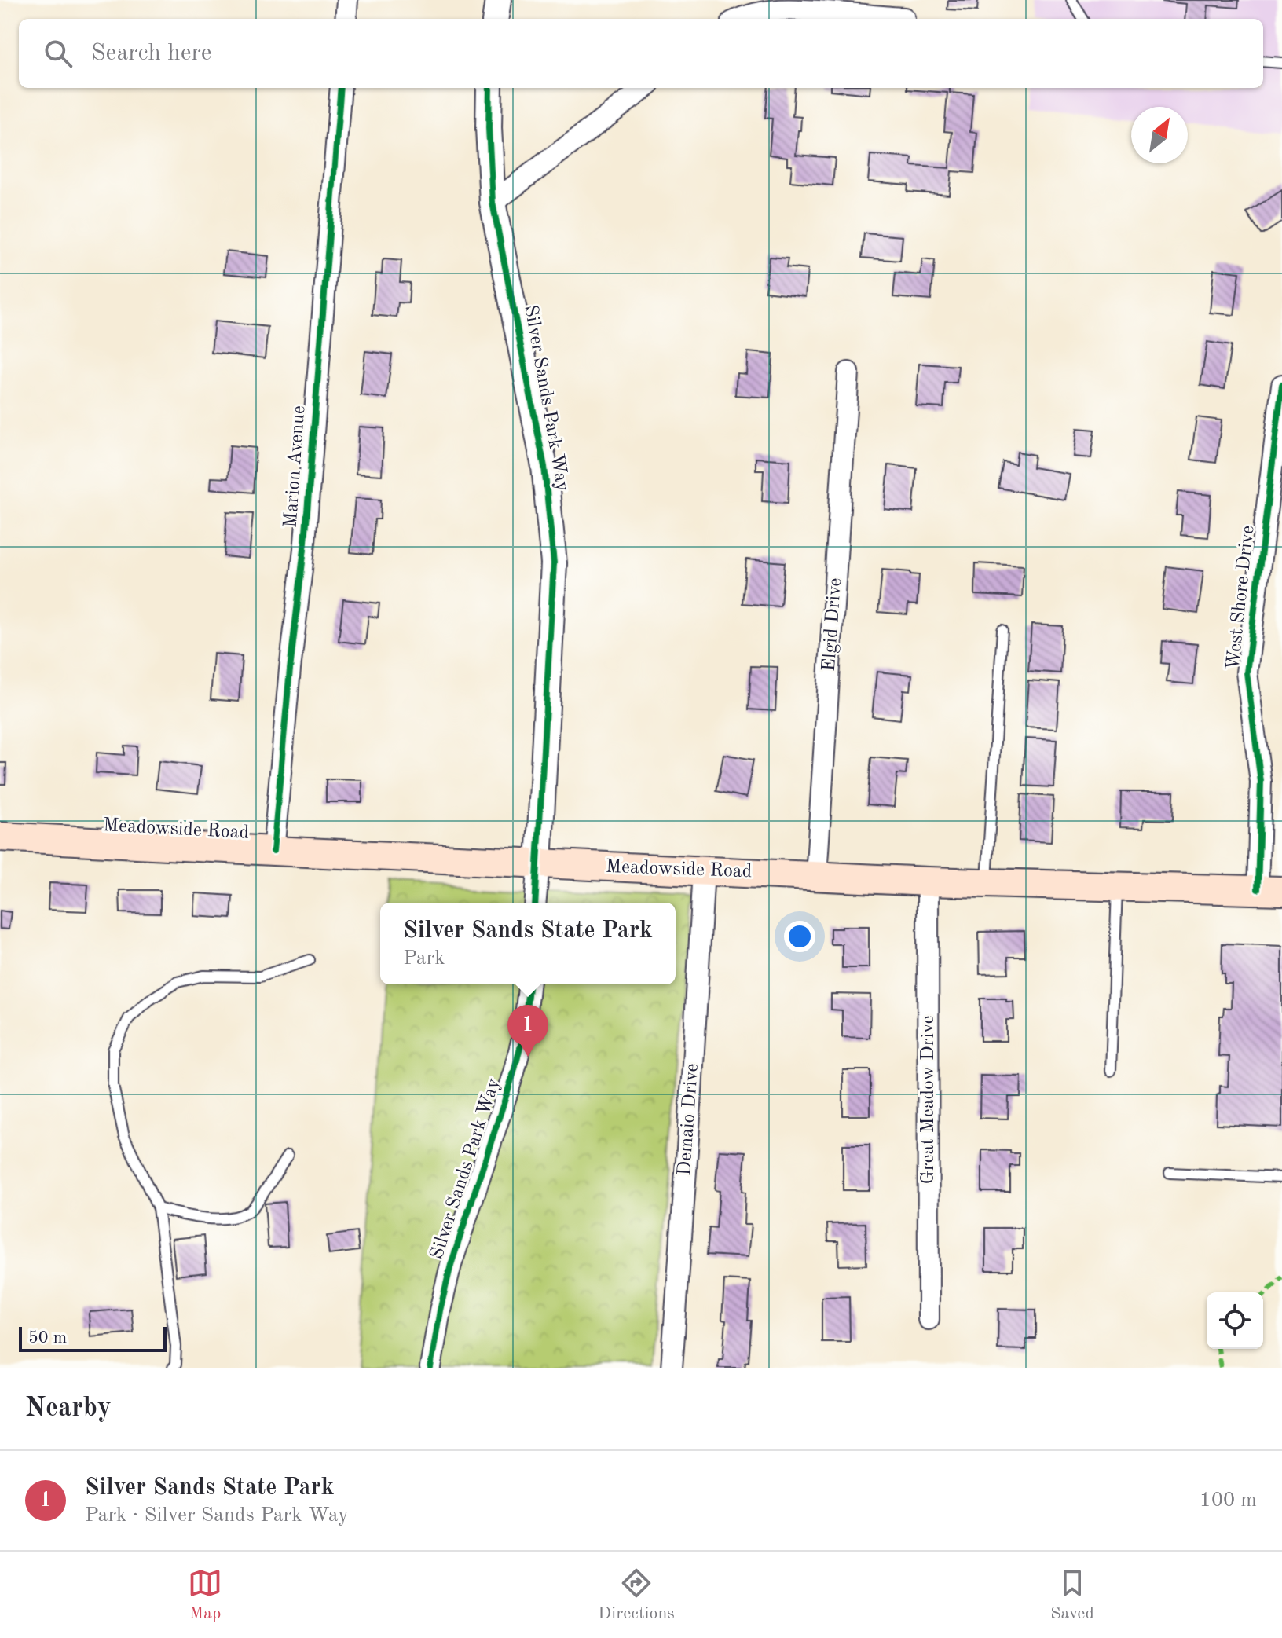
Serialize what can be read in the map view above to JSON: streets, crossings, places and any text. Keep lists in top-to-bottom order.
{
  "streets": {
    "main road": ["Meadowside Road"],
    "street": [
      "Silver Sands Park Way",
      "Marion Avenue",
      "West Shore Drive",
      "Elgid Drive",
      "Great Meadow Drive",
      "Demaio Drive"
    ]
  },
  "crossings": [
    ["Silver Sands Park Way", "Meadowside Road"],
    ["Marion Avenue", "Meadowside Road"],
    ["West Shore Drive", "Meadowside Road"],
    ["Elgid Drive", "Meadowside Road"],
    ["Meadowside Road", "Great Meadow Drive"],
    ["Meadowside Road", "Demaio Drive"]
  ],
  "scale_bar": "50 m",
  "north": "top right",
  "page": {
    "search": "Search here",
    "popup": ["Silver Sands State Park", "Park"],
    "pins": "1",
    "scale": "50 m",
    "heading": "Nearby",
    "list": [
      {
        "mark": "1",
        "name": "Silver Sands State Park",
        "note": "Park · Silver Sands Park Way",
        "value": "100 m"
      }
    ],
    "nav": ["Map", "Directions", "Saved"]
  }
}
